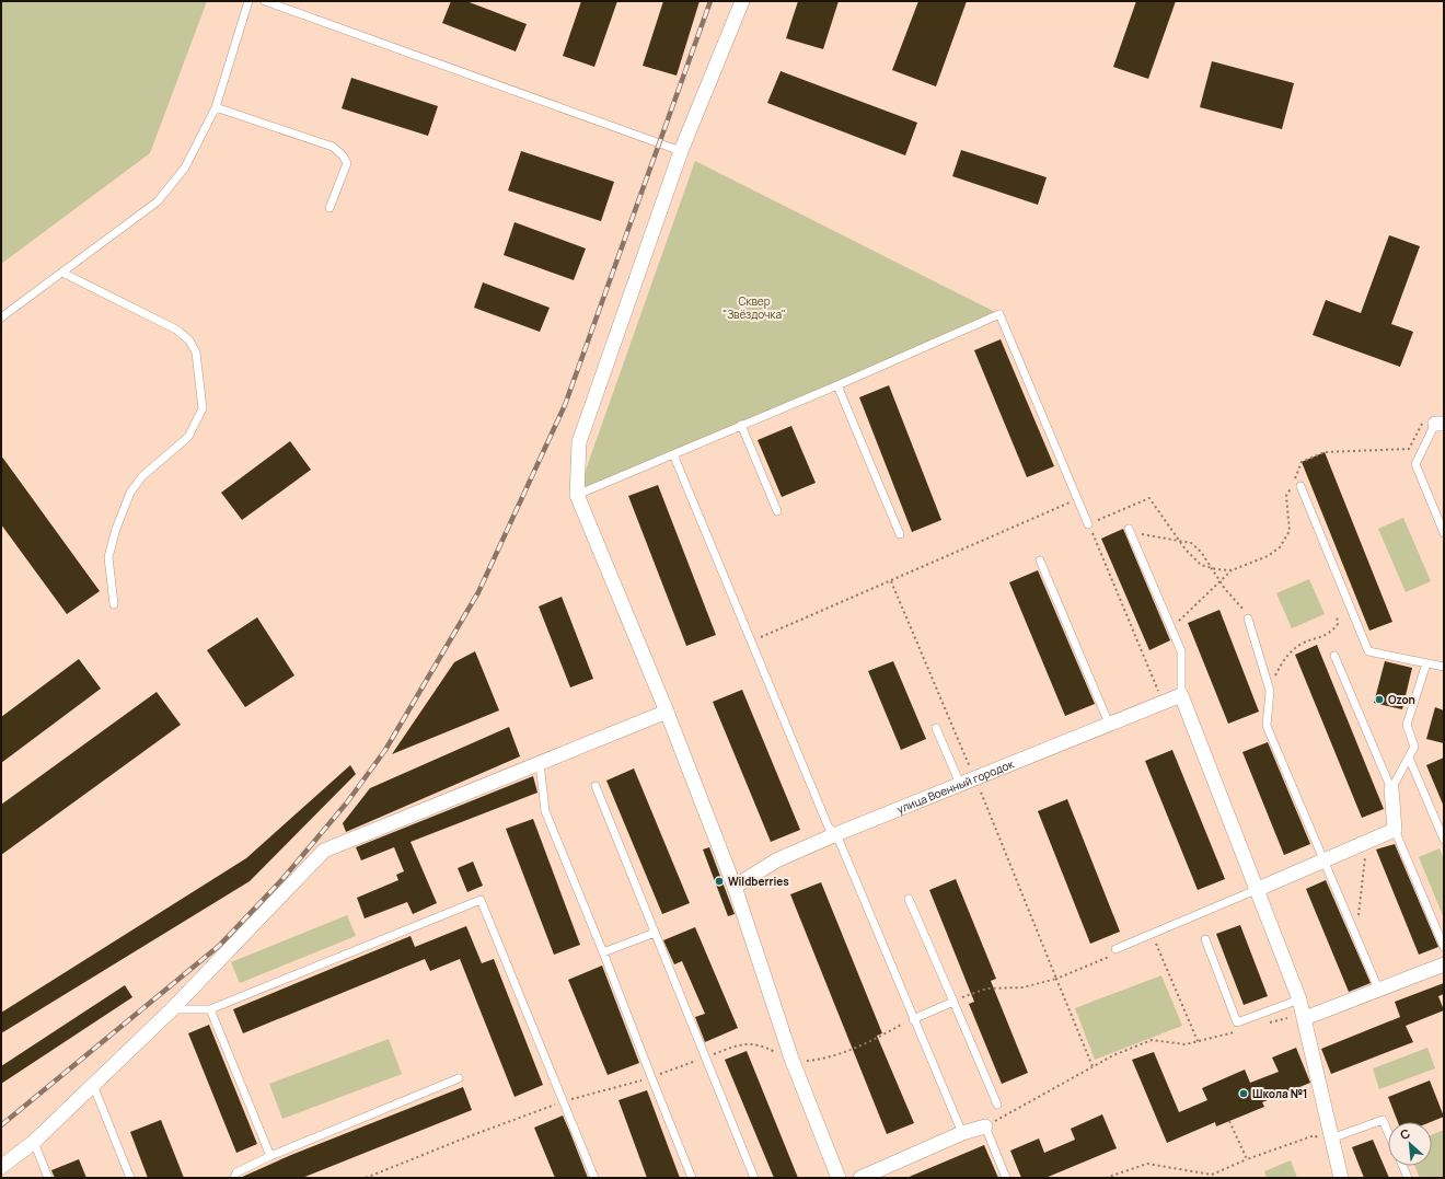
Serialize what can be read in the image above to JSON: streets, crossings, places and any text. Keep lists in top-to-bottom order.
{
  "streets": {
    "street": ["улица Военный городок"]
  },
  "parks": ["Сквер \"Звёздочка\""],
  "places": ["Ozon", "Wildberries", "Школа №1"],
  "north": "top left"
}
